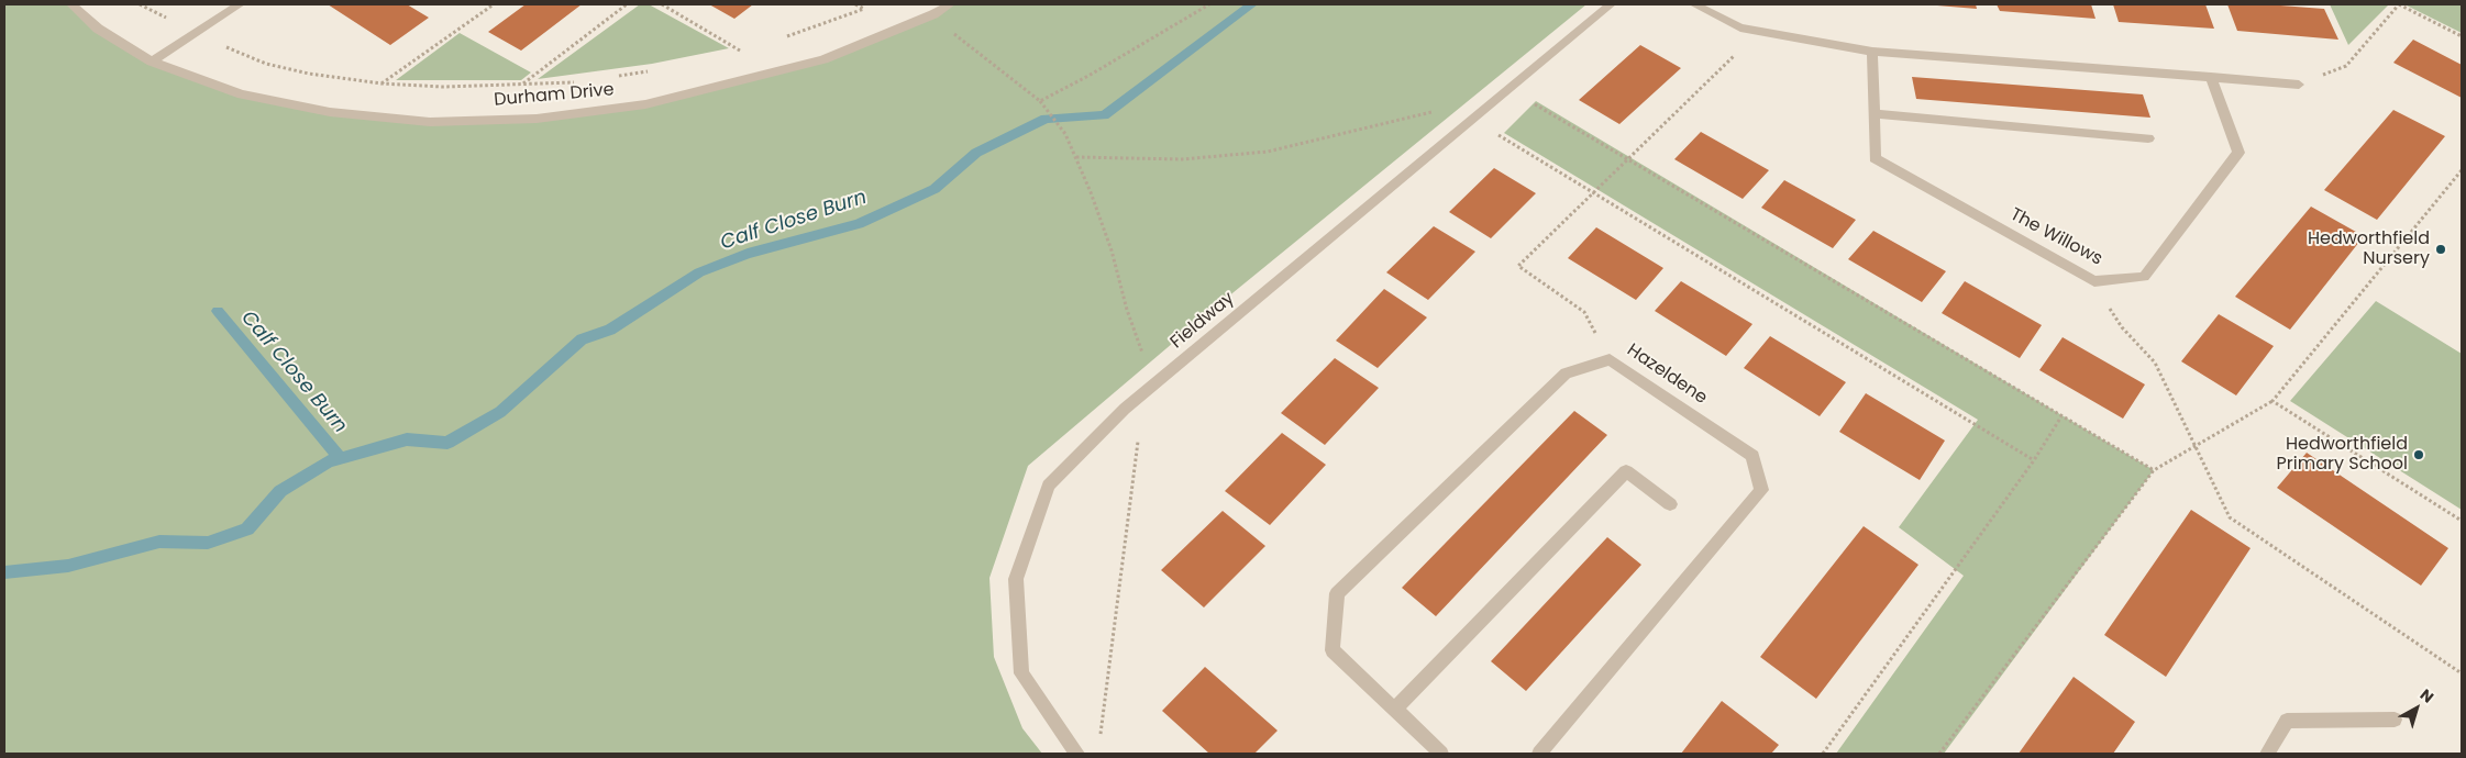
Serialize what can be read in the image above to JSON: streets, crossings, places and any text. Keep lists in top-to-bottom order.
{
  "streets": {
    "street": [
      "Durham Drive",
      "The Willows",
      "Fieldway",
      "Hazeldene"
    ]
  },
  "water": ["Calf Close Burn"],
  "places": ["Hedworthfield Nursery", "Hedworthfield Primary School"],
  "north": "top right"
}
